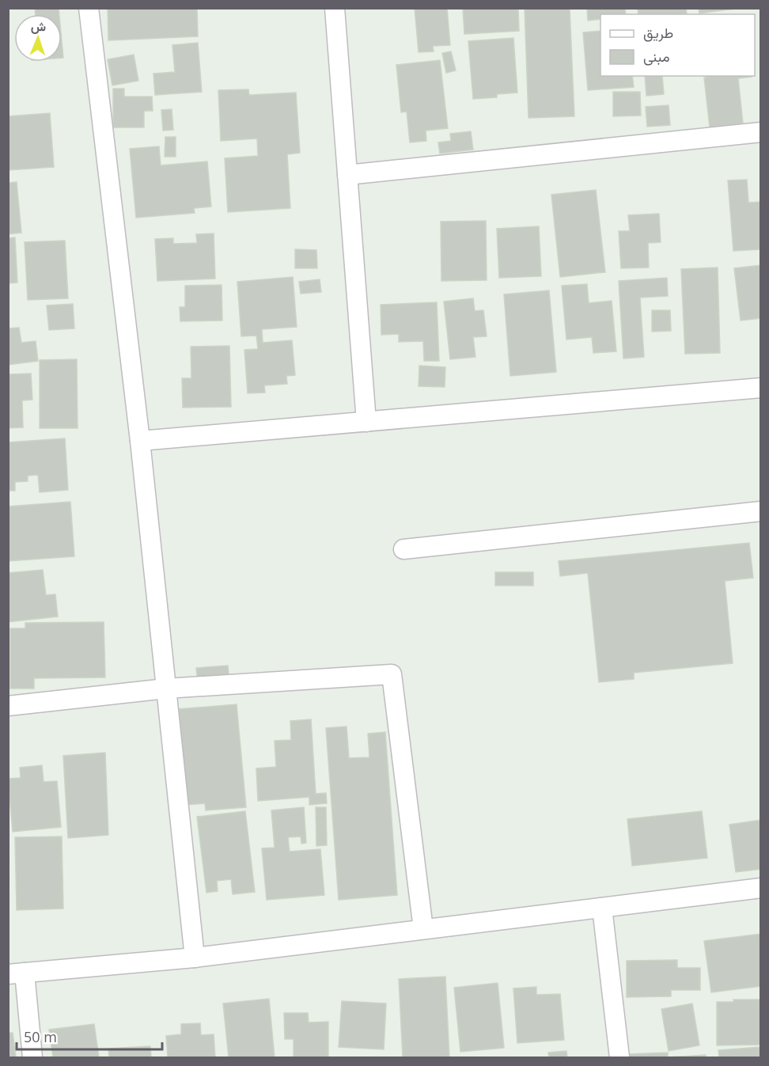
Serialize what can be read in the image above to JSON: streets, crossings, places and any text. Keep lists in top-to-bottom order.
{
  "legend": ["طريق", "مبنى"],
  "scale_bar": "50 m",
  "north": "top"
}
